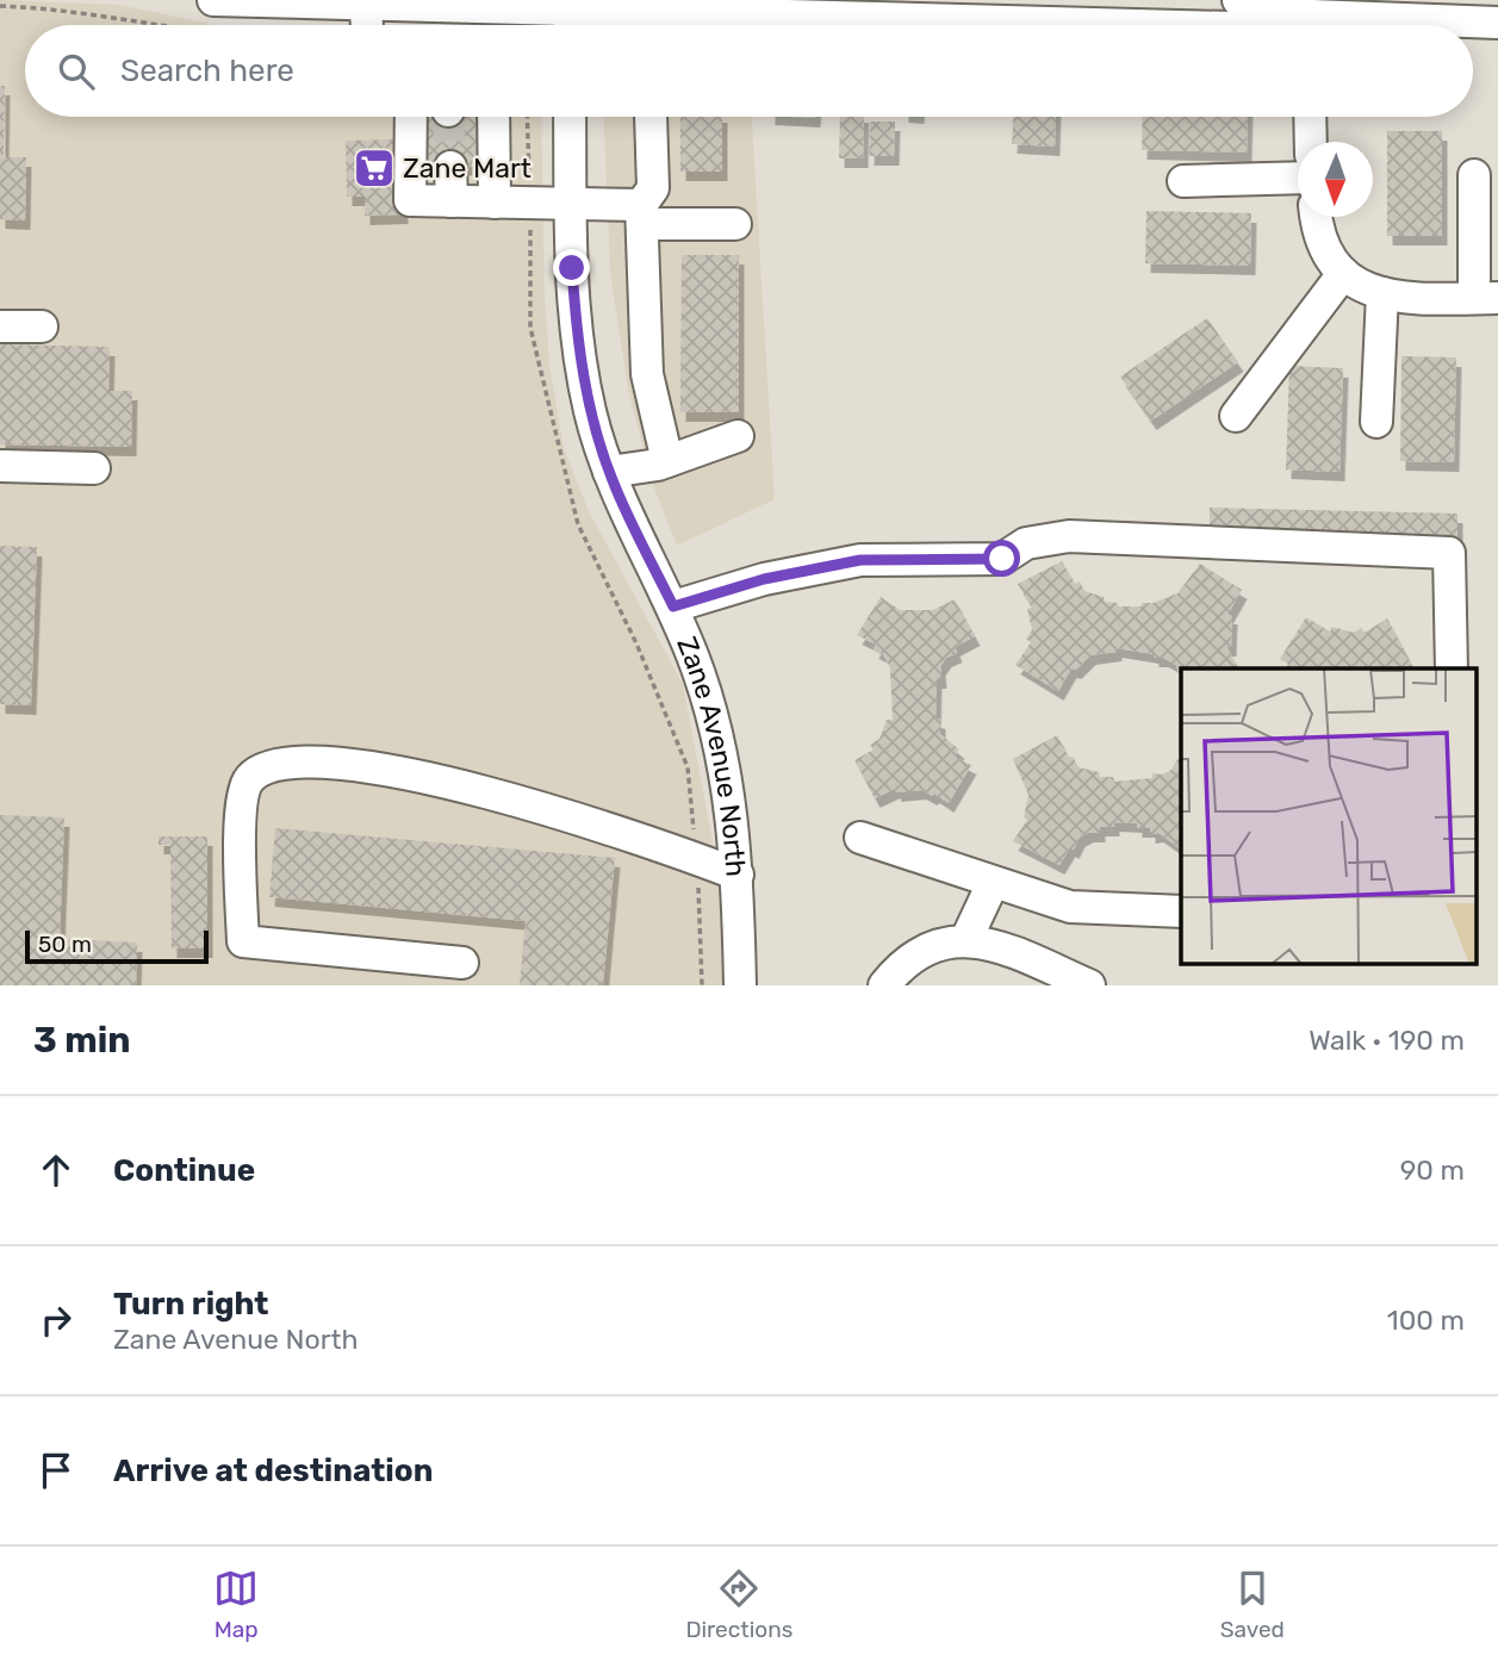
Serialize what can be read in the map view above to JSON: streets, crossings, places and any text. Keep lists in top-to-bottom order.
{
  "streets": {
    "street": ["Zane Avenue North"]
  },
  "places": {
    "supermarket": ["Zane Mart"]
  },
  "scale_bar": "50 m",
  "north": "bottom",
  "page": {
    "search": "Search here",
    "scale": "50 m",
    "heading": ["3 min", "Walk · 190 m"],
    "list": [
      ["Continue", "90 m"],
      ["Turn right", "Zane Avenue North", "100 m"],
      "Arrive at destination"
    ],
    "nav": ["Map", "Directions", "Saved"]
  }
}
